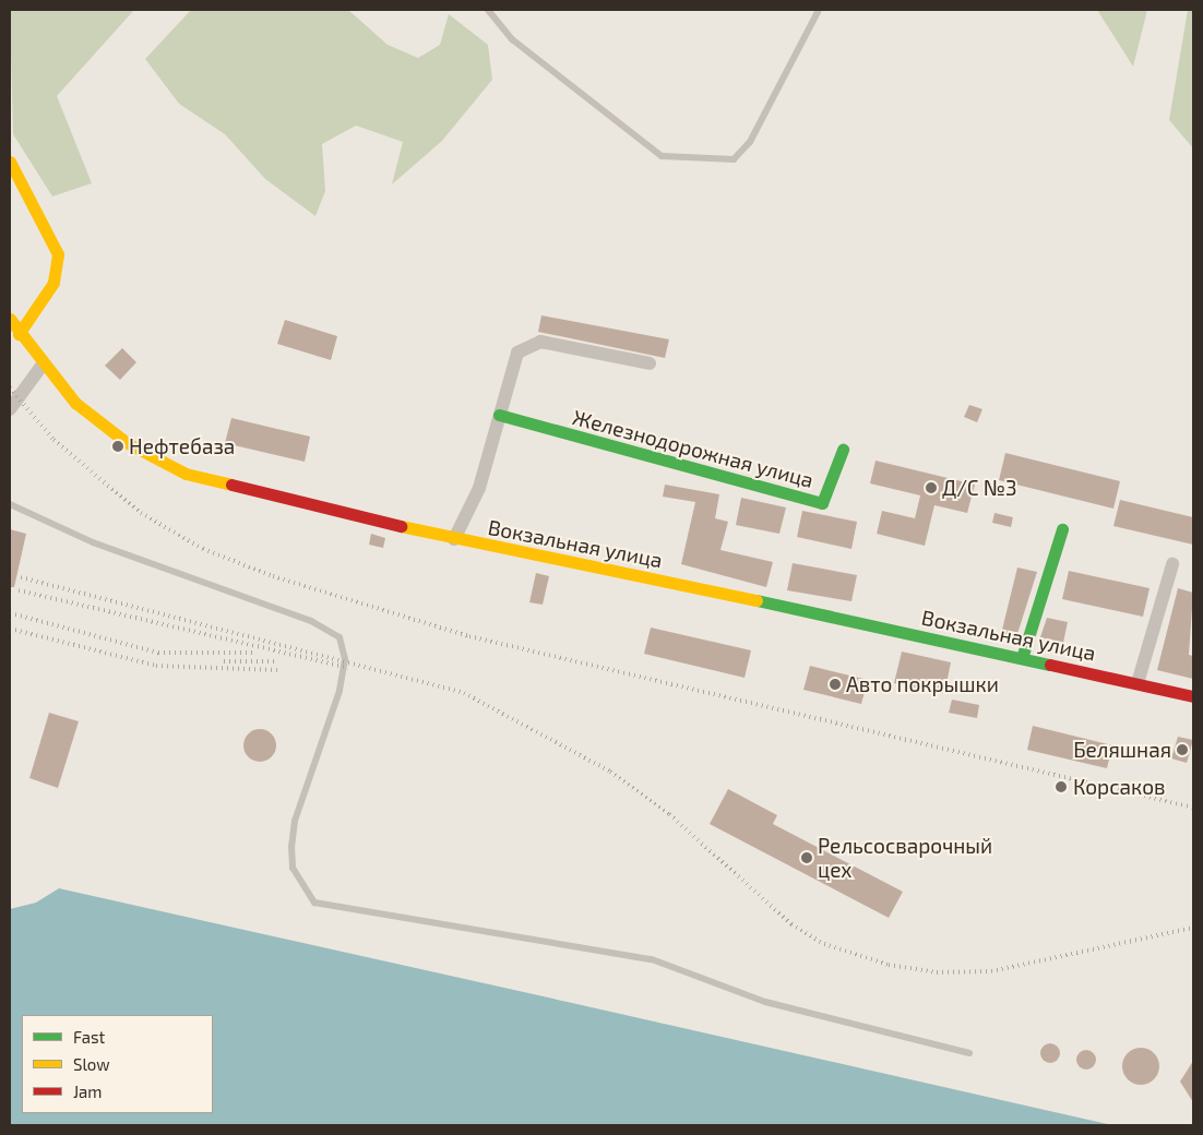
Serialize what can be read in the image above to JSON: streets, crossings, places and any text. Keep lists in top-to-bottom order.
{
  "streets": {
    "main road": ["Железнодорожная улица", "Вокзальная улица"]
  },
  "places": [
    "Нефтебаза",
    "Д/С №3",
    "Авто покрышки",
    "Беляшная",
    "Корсаков",
    "Рельсосварочный цех"
  ],
  "legend": ["Fast", "Slow", "Jam"]
}
